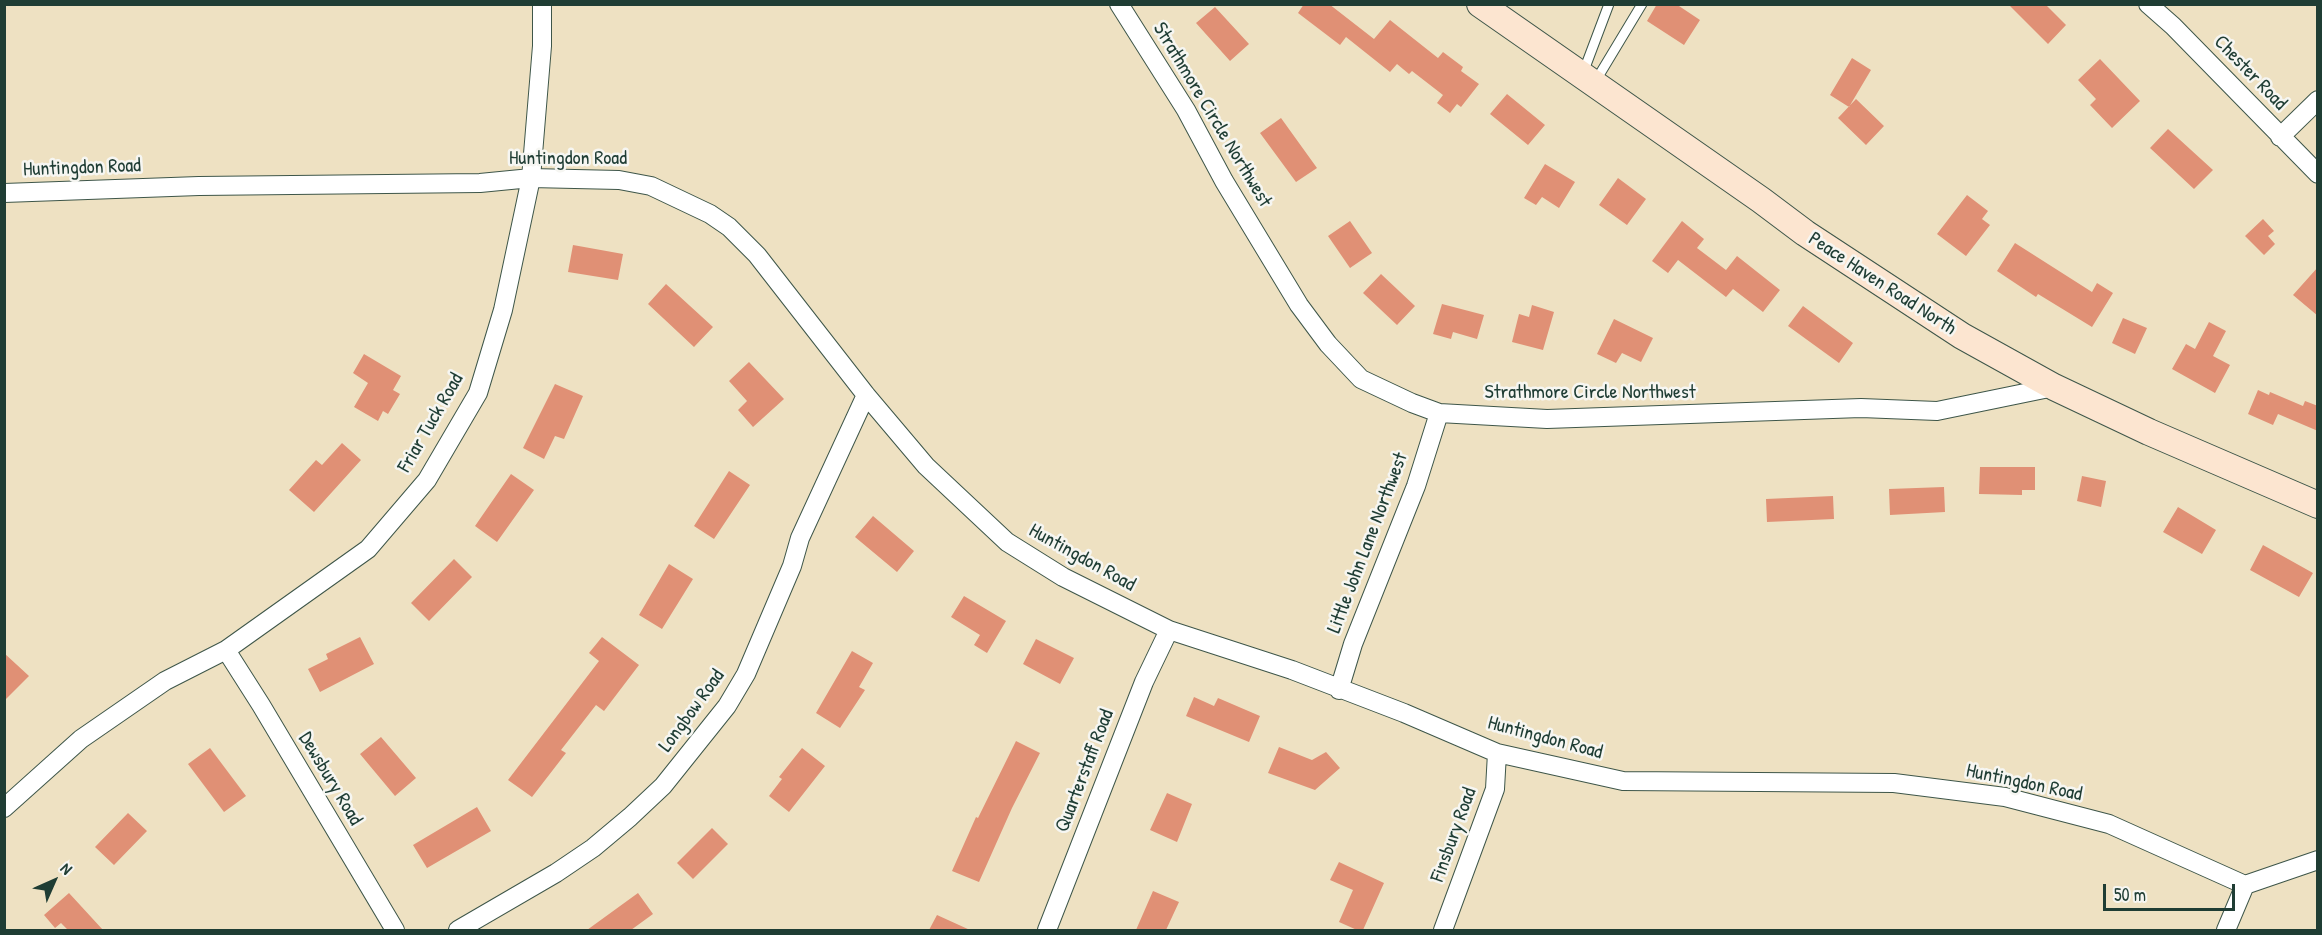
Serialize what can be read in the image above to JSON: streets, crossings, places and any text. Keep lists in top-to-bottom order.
{
  "streets": {
    "main road": ["Peace Haven Road North"],
    "street": [
      "Chester Road",
      "Strathmore Circle Northwest",
      "Huntingdon Road",
      "Friar Tuck Road",
      "Little John Lane Northwest",
      "Longbow Road",
      "Quarterstaff Road",
      "Dewsbury Road",
      "Finsbury Road"
    ]
  },
  "crossings": [
    ["Strathmore Circle Northwest", "Peace Haven Road North"],
    ["Strathmore Circle Northwest", "Little John Lane Northwest"],
    ["Huntingdon Road", "Friar Tuck Road"],
    ["Huntingdon Road", "Little John Lane Northwest"],
    ["Huntingdon Road", "Longbow Road"],
    ["Huntingdon Road", "Quarterstaff Road"],
    ["Huntingdon Road", "Finsbury Road"],
    ["Friar Tuck Road", "Dewsbury Road"]
  ],
  "scale_bar": "50 m",
  "north": "top right"
}
